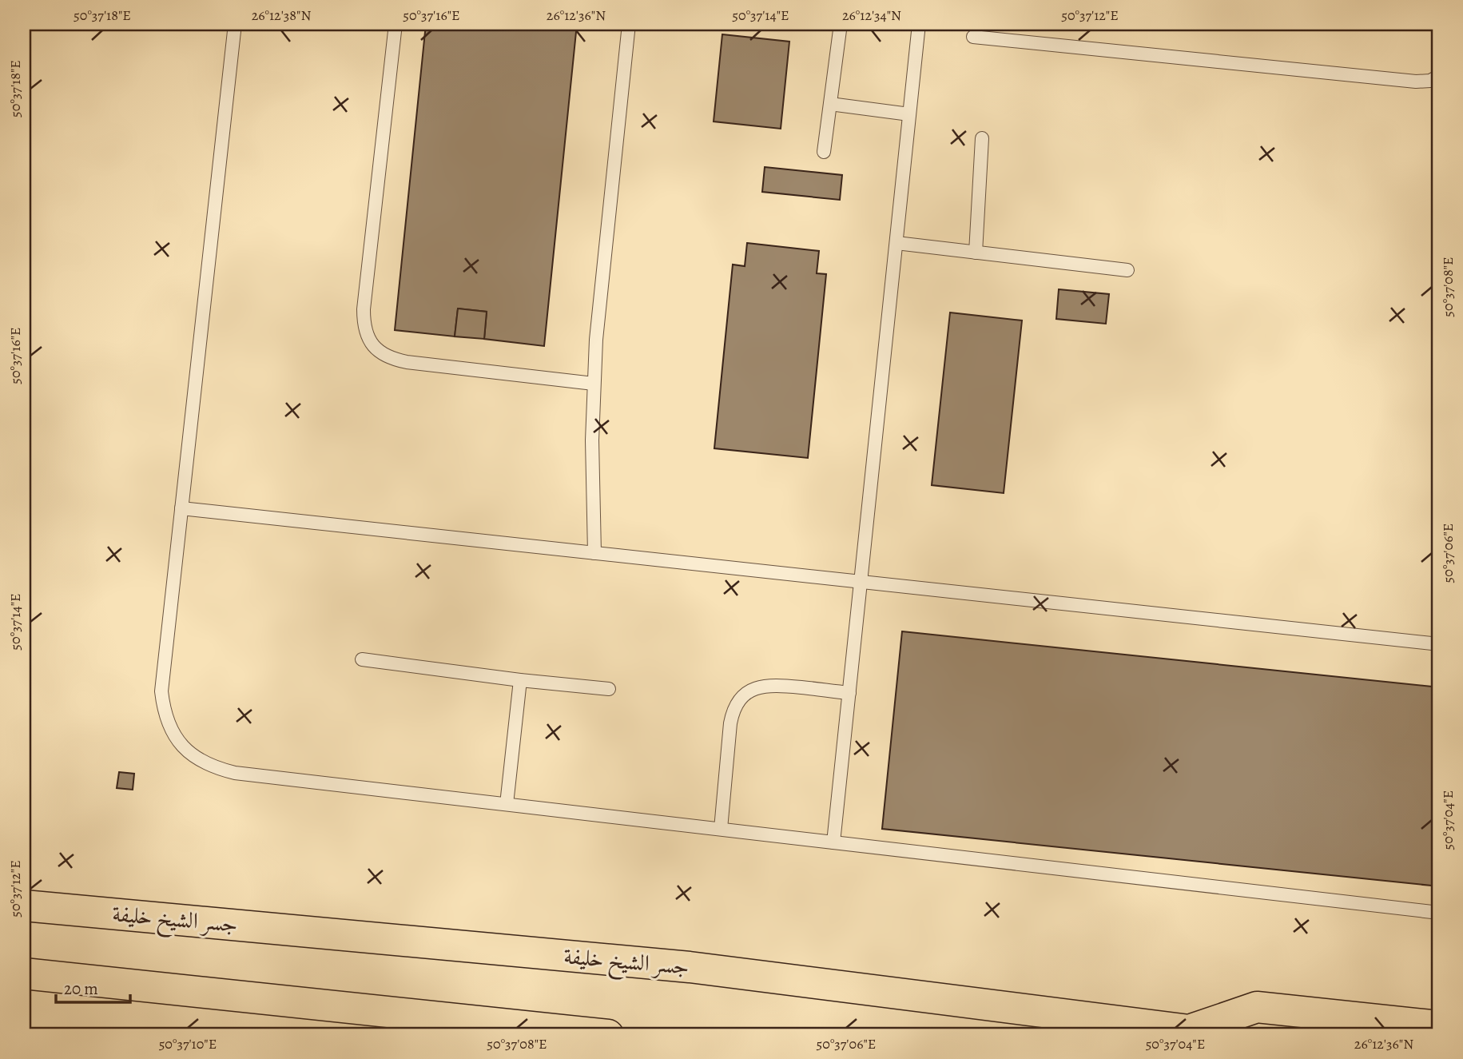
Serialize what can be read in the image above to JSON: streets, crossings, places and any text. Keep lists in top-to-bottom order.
{
  "streets": {
    "highway": ["جسر الشيخ خليفة"]
  },
  "scale_bar": "20 m",
  "coordinates": [
    "50°37'18\"E",
    "26°12'38\"N",
    "50°37'16\"E",
    "26°12'36\"N",
    "50°37'14\"E",
    "26°12'34\"N",
    "50°37'12\"E",
    "50°37'08\"E",
    "50°37'06\"E",
    "50°37'04\"E",
    "50°37'10\"E"
  ]
}
